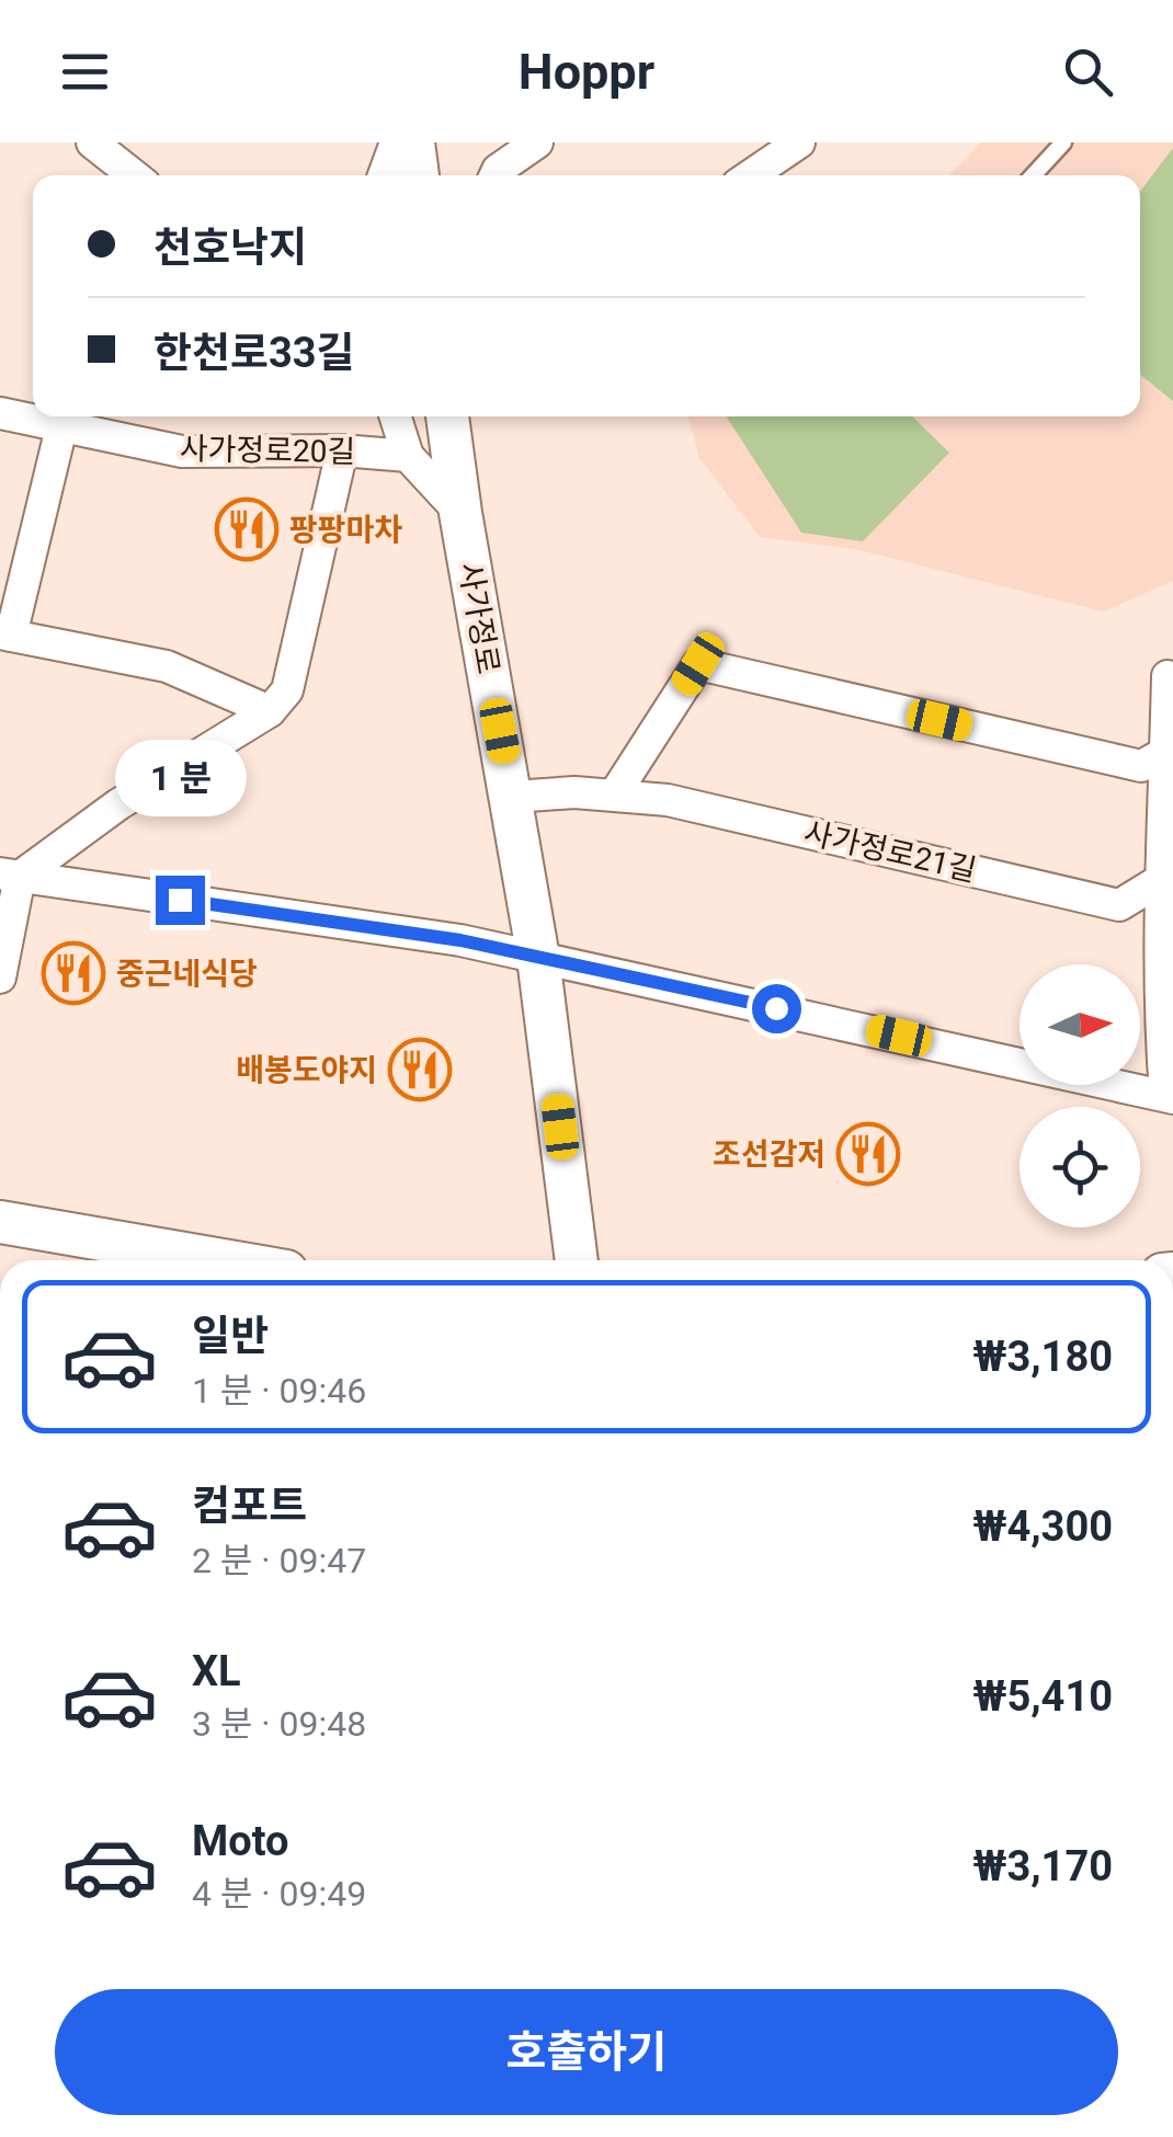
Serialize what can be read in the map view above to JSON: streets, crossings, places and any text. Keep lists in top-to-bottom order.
{
  "streets": {
    "main road": ["사가정로"],
    "street": ["사가정로20길", "사가정로21길"]
  },
  "crossings": [
    ["사가정로", "사가정로21길"]
  ],
  "places": {
    "restaurant": [
      "팡팡마차",
      "중근네식당",
      "배봉도야지",
      "조선감저"
    ]
  },
  "north": "right",
  "page": {
    "header": "Hoppr",
    "banner": ["천호낙지", "한천로33길"],
    "bubble": "1 분",
    "list": [
      {
        "name": "일반",
        "note": "1 분 · 09:46",
        "value": "₩3,180"
      },
      {
        "name": "컴포트",
        "note": "2 분 · 09:47",
        "value": "₩4,300"
      },
      {
        "name": "XL",
        "note": "3 분 · 09:48",
        "value": "₩5,410"
      },
      {
        "name": "Moto",
        "note": "4 분 · 09:49",
        "value": "₩3,170"
      }
    ],
    "buttons": "호출하기"
  }
}
